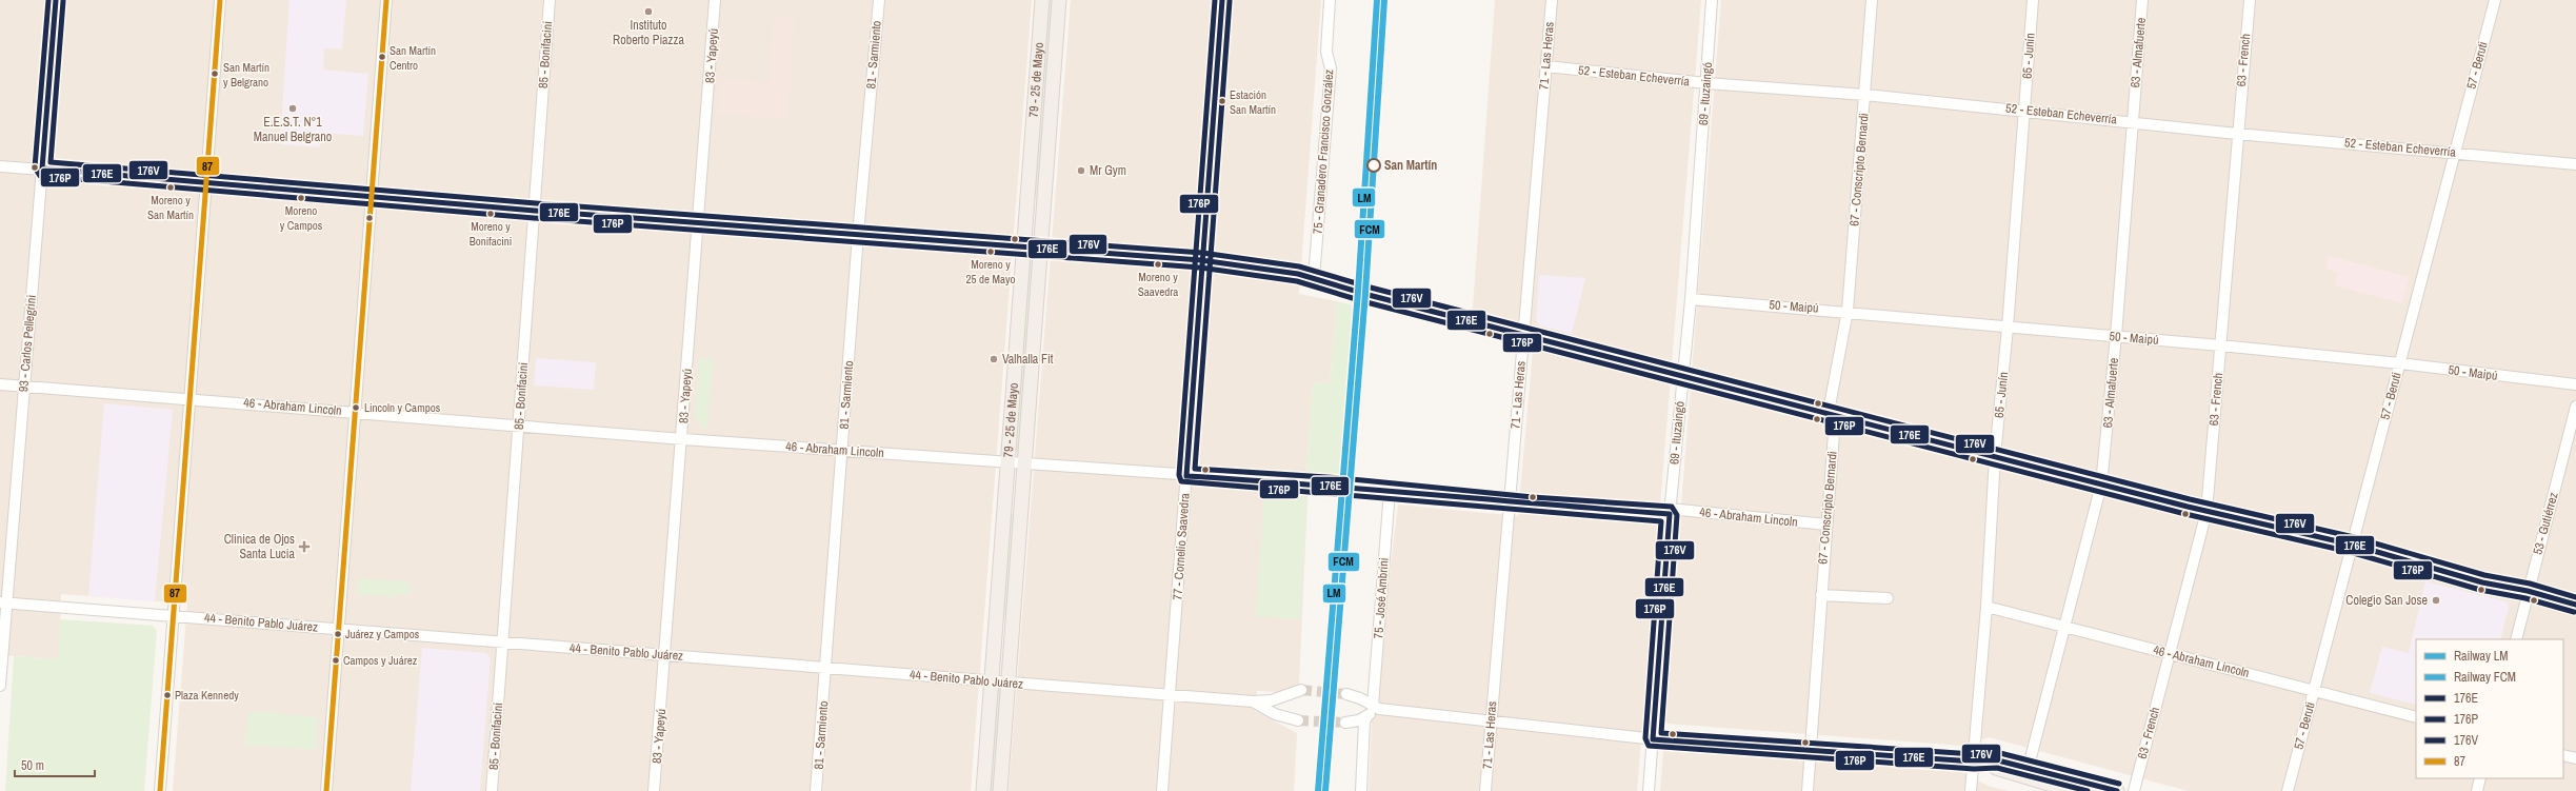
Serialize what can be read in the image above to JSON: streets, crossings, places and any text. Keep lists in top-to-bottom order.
{
  "streets": {
    "main road": ["79 - 25 de Mayo"],
    "street": [
      "63 - Almafuerte",
      "85 - Bonifacini",
      "81 - Sarmiento",
      "83 - Yapeyú",
      "71 - Las Heras",
      "65 - Junín",
      "63 - French",
      "57 - Beruti",
      "52 - Esteban Echeverría",
      "69 - Ituzaingó",
      "75 - Granadero Francisco González",
      "67 - Conscripto Bernardi",
      "50 - Maipú",
      "93 - Carlos Pellegrini",
      "46 - Abraham Lincoln",
      "53 - Gutiérrez",
      "77 - Cornelio Saavedra",
      "75 - José Ambrini",
      "44 - Benito Pablo Juárez"
    ]
  },
  "crossings": [
    ["63 - Almafuerte", "52 - Esteban Echeverría"],
    ["63 - Almafuerte", "50 - Maipú"],
    ["63 - Almafuerte", "46 - Abraham Lincoln"],
    ["85 - Bonifacini", "46 - Abraham Lincoln"],
    ["85 - Bonifacini", "44 - Benito Pablo Juárez"],
    ["81 - Sarmiento", "46 - Abraham Lincoln"],
    ["81 - Sarmiento", "44 - Benito Pablo Juárez"],
    ["83 - Yapeyú", "46 - Abraham Lincoln"],
    ["83 - Yapeyú", "44 - Benito Pablo Juárez"],
    ["71 - Las Heras", "52 - Esteban Echeverría"],
    ["71 - Las Heras", "46 - Abraham Lincoln"],
    ["65 - Junín", "52 - Esteban Echeverría"],
    ["65 - Junín", "50 - Maipú"],
    ["65 - Junín", "46 - Abraham Lincoln"],
    ["63 - French", "52 - Esteban Echeverría"],
    ["63 - French", "50 - Maipú"],
    ["63 - French", "46 - Abraham Lincoln"],
    ["57 - Beruti", "52 - Esteban Echeverría"],
    ["57 - Beruti", "50 - Maipú"],
    ["57 - Beruti", "46 - Abraham Lincoln"],
    ["52 - Esteban Echeverría", "69 - Ituzaingó"],
    ["52 - Esteban Echeverría", "67 - Conscripto Bernardi"],
    ["79 - 25 de Mayo", "46 - Abraham Lincoln"],
    ["79 - 25 de Mayo", "44 - Benito Pablo Juárez"],
    ["69 - Ituzaingó", "50 - Maipú"],
    ["69 - Ituzaingó", "46 - Abraham Lincoln"],
    ["67 - Conscripto Bernardi", "50 - Maipú"],
    ["67 - Conscripto Bernardi", "46 - Abraham Lincoln"],
    ["93 - Carlos Pellegrini", "46 - Abraham Lincoln"],
    ["93 - Carlos Pellegrini", "44 - Benito Pablo Juárez"],
    ["46 - Abraham Lincoln", "77 - Cornelio Saavedra"],
    ["46 - Abraham Lincoln", "75 - José Ambrini"],
    ["77 - Cornelio Saavedra", "44 - Benito Pablo Juárez"]
  ],
  "places": {
    "other": [
      "Instituto Roberto Piazza",
      "San Martín Centro",
      "San Martín y Belgrano",
      "Estación San Martín",
      "E.E.S.T. N°1 Manuel Belgrano",
      "San Martín",
      "Mr Gym",
      "Moreno y San Martín",
      "Moreno y Campos",
      "Moreno y Bonifacini",
      "Moreno y 25 de Mayo",
      "Moreno y Saavedra",
      "Valhalla Fit",
      "Lincoln y Campos",
      "Colegio San Jose",
      "Juárez y Campos",
      "Campos y Juárez",
      "Plaza Kennedy"
    ],
    "health": ["Clinica de Ojos Santa Lucia"]
  },
  "lines": [
    "rail line LM",
    "rail line FCM",
    "transit line 176E",
    "transit line 176P",
    "transit line 87",
    "transit line 176V"
  ],
  "legend": [
    "Railway LM",
    "Railway FCM",
    "176E",
    "176P",
    "176V",
    "87"
  ],
  "scale_bar": "50 m"
}
